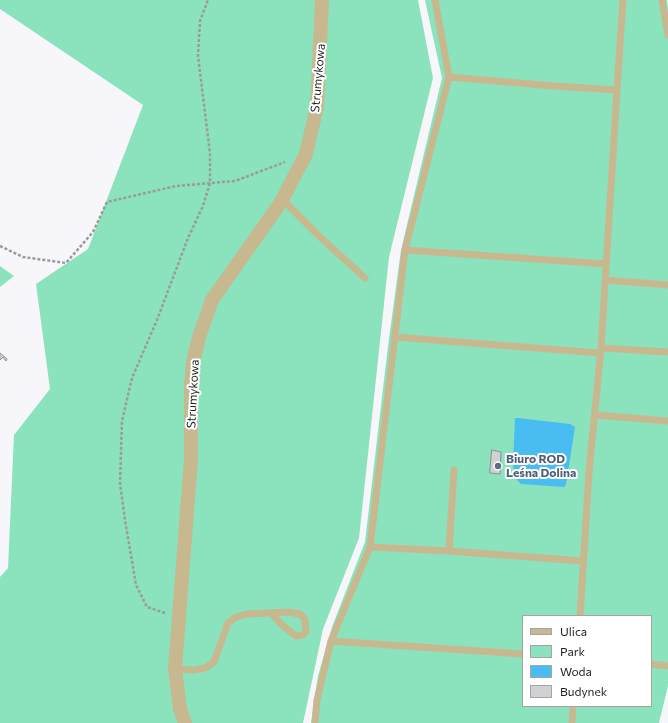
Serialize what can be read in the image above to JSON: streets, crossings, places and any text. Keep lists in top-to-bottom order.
{
  "streets": {
    "street": ["Strumykowa"]
  },
  "places": ["Biuro ROD Leśna Dolina"],
  "legend": [
    "Ulica",
    "Park",
    "Woda",
    "Budynek"
  ]
}
